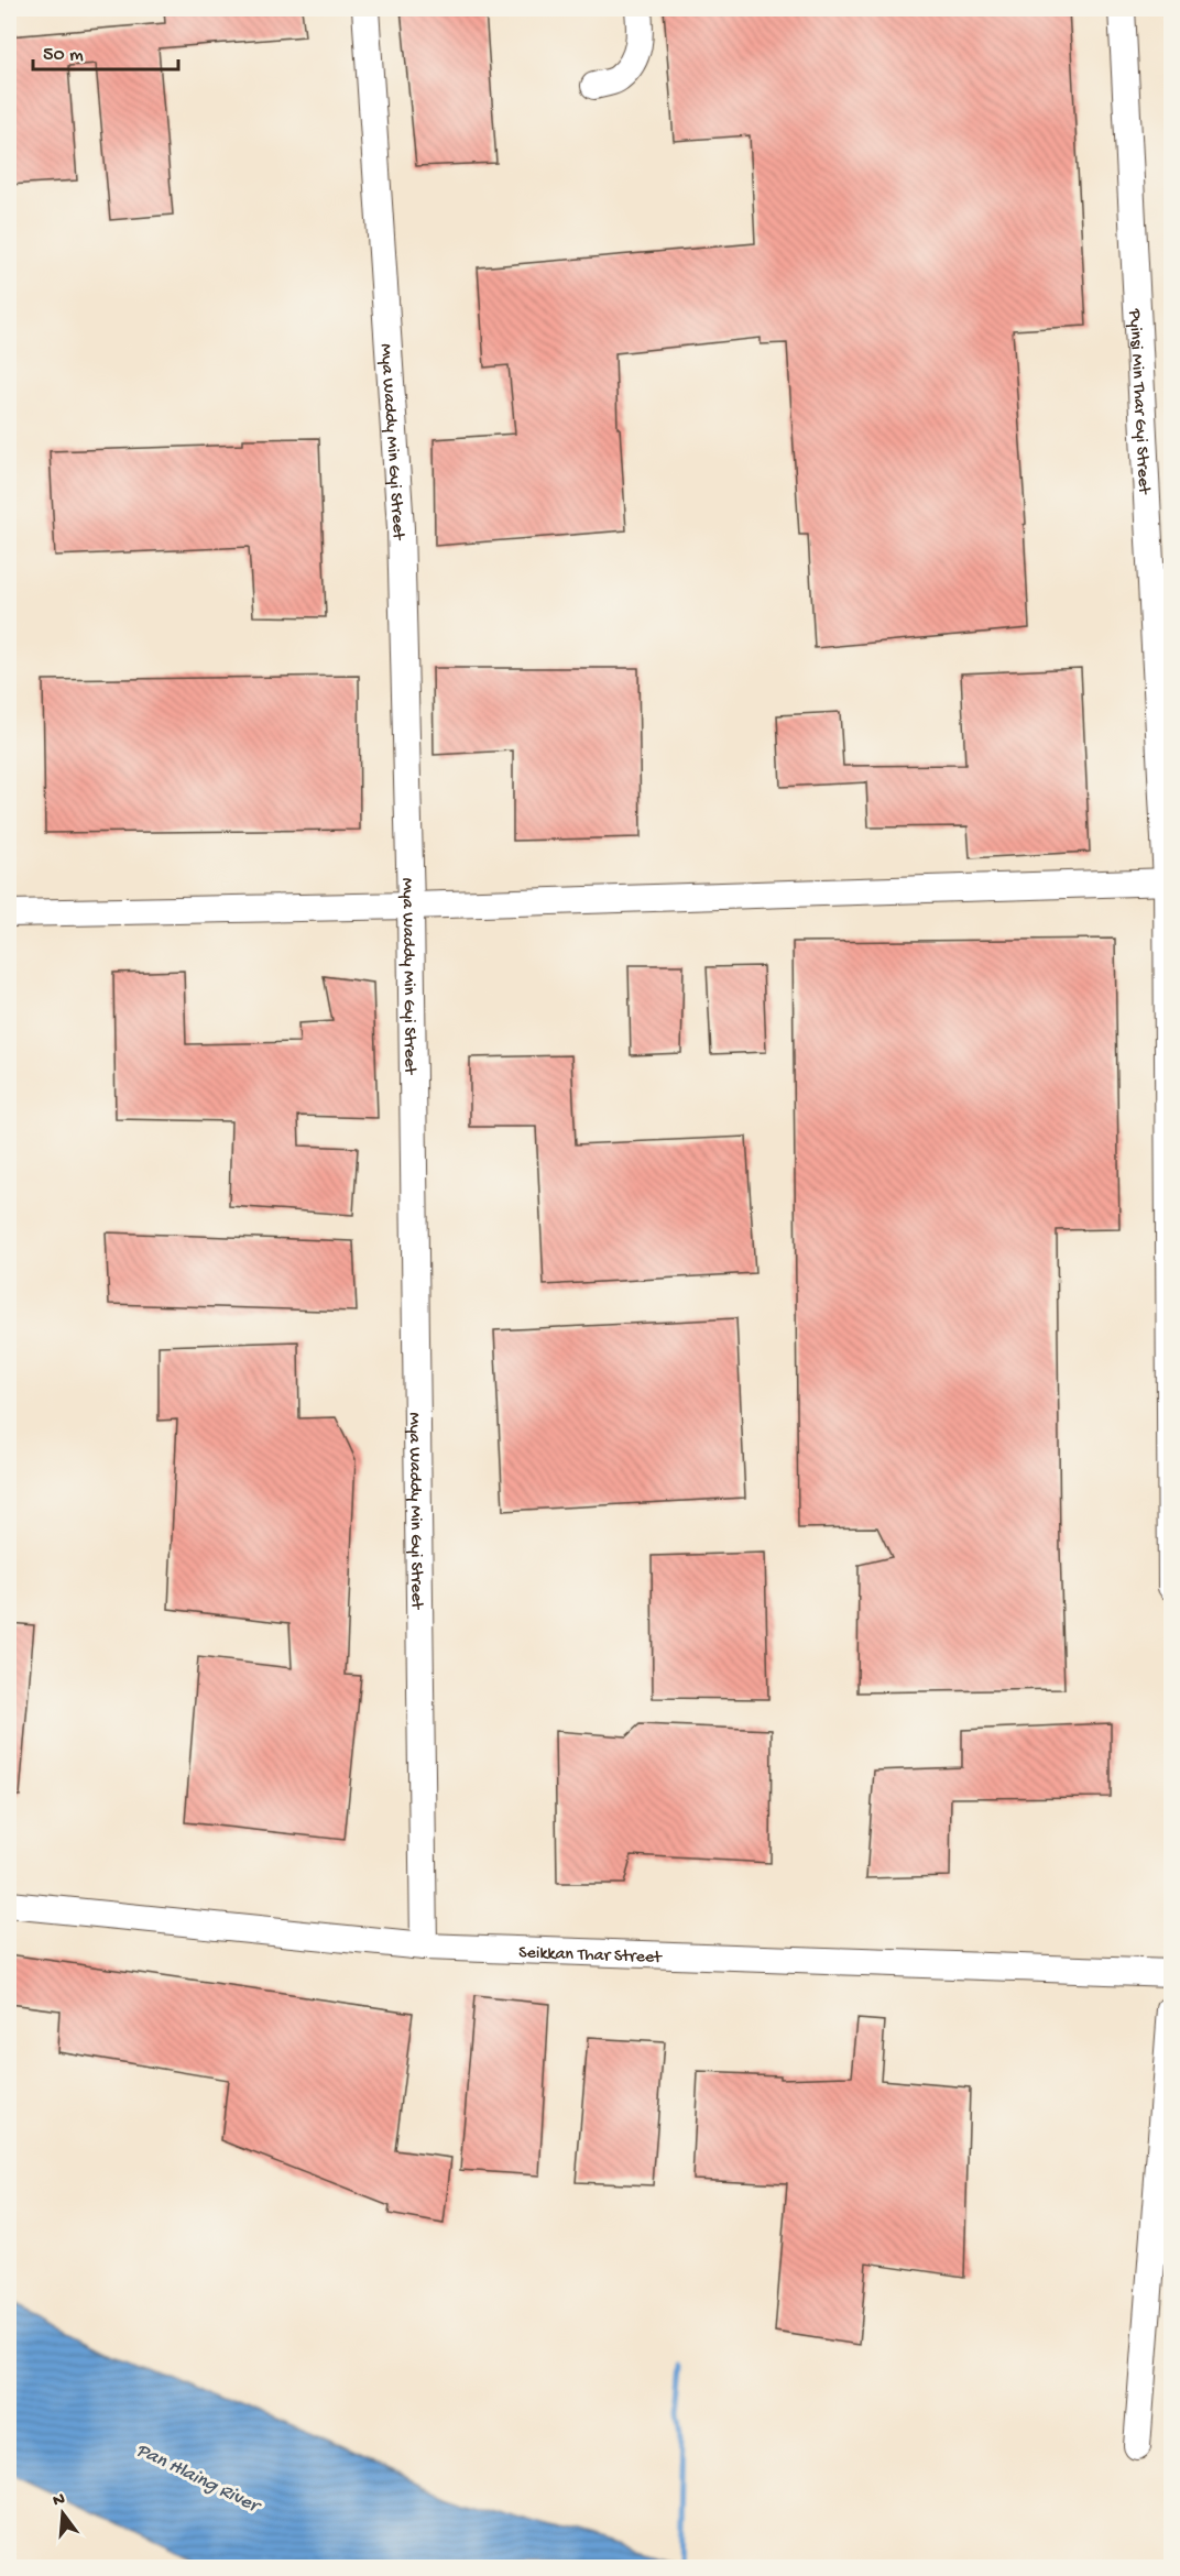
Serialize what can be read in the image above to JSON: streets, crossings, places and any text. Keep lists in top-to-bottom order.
{
  "streets": {
    "street": ["Pyinsi Min Thar Gyi Street", "Mya Waddy Min Gyi Street", "Seikkan Thar Street"]
  },
  "crossings": [
    ["Mya Waddy Min Gyi Street", "Seikkan Thar Street"]
  ],
  "water": ["Pan Hlaing River"],
  "scale_bar": "50 m",
  "north": "top"
}
